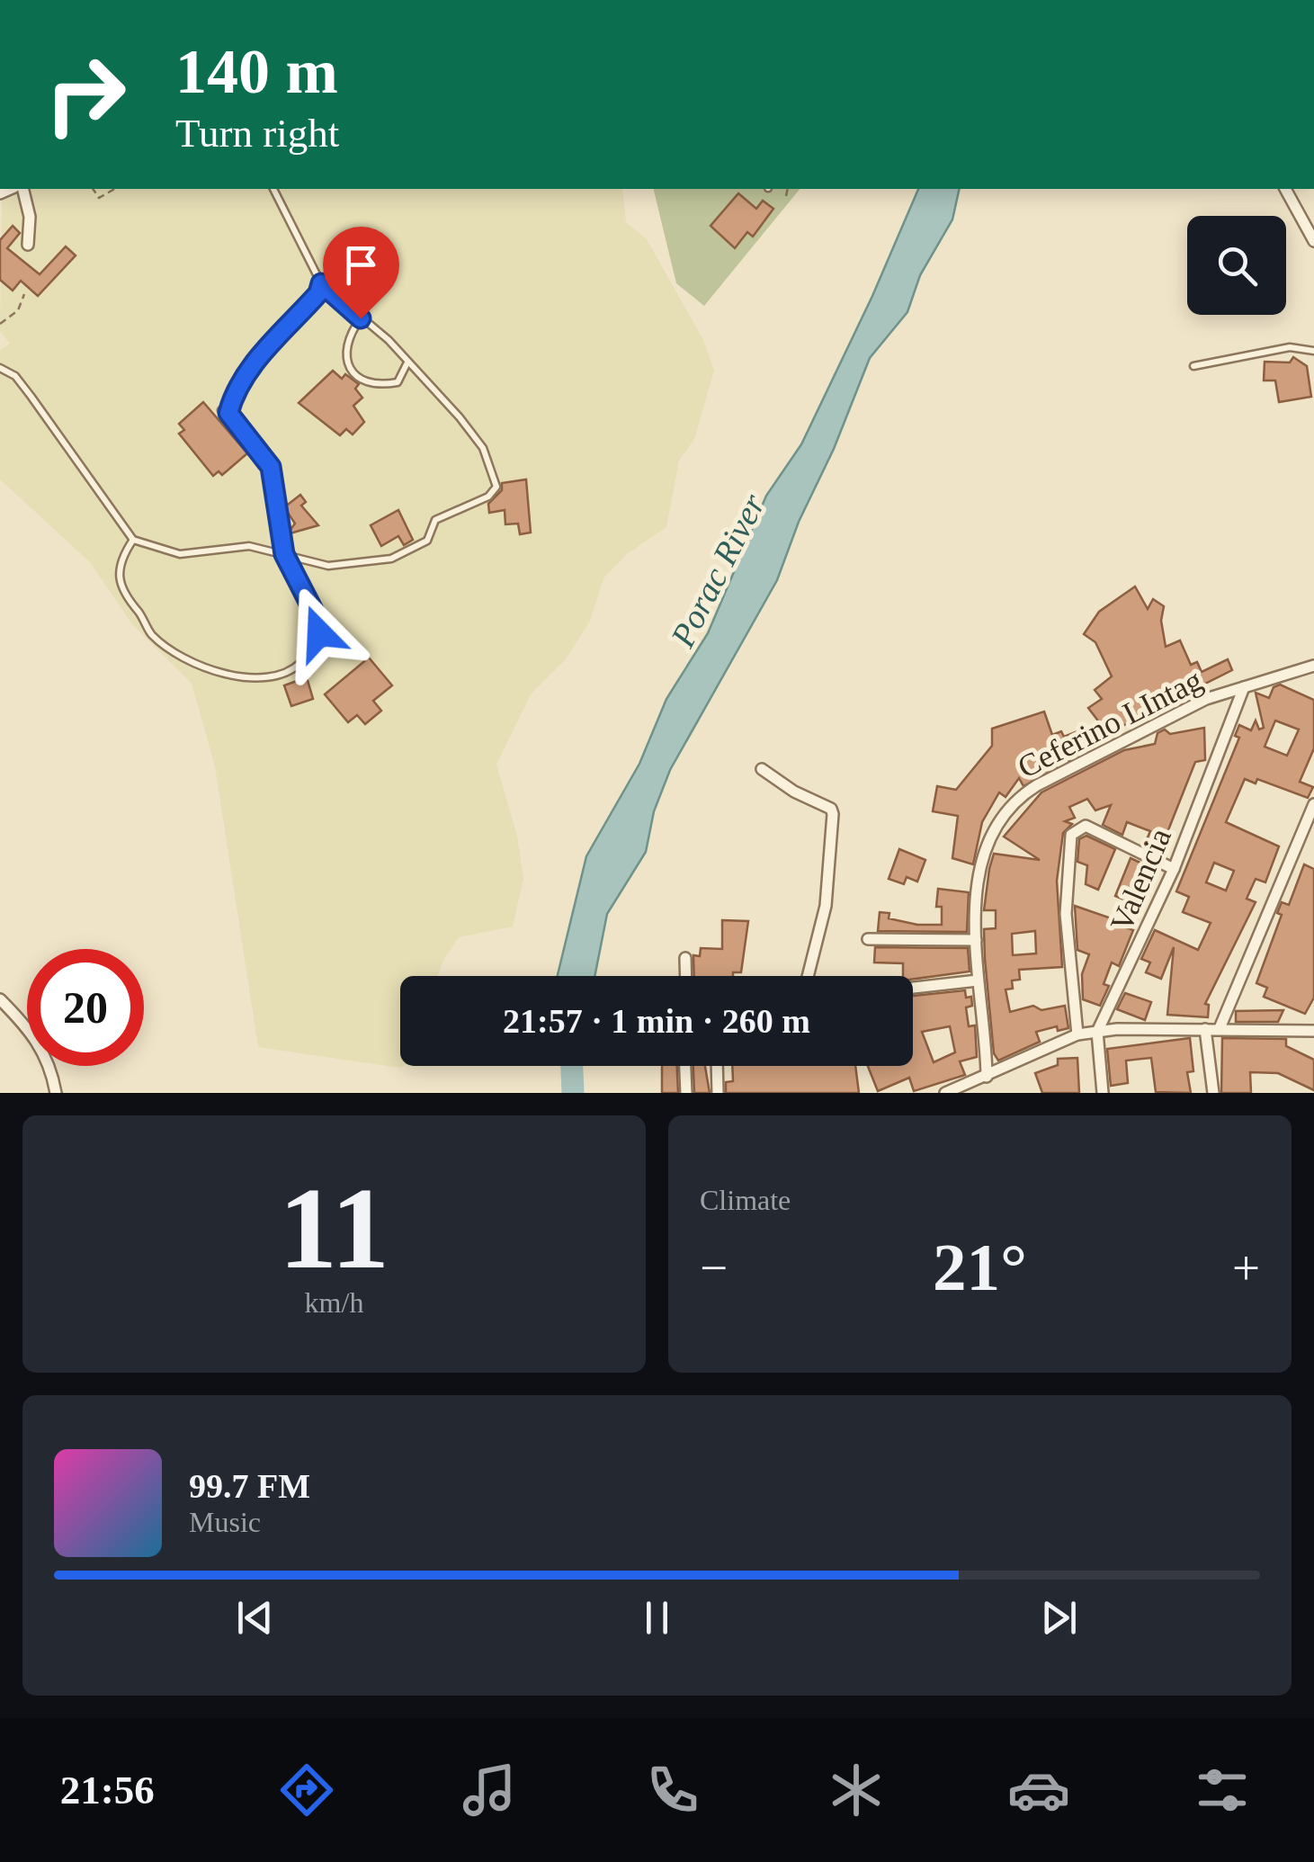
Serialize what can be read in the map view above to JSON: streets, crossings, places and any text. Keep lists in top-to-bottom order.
{
  "streets": {
    "street": ["Ceferino LIntag", "Valencia"]
  },
  "crossings": [
    ["Ceferino LIntag", "Valencia"]
  ],
  "water": ["Porac River"],
  "page": {
    "turn": ["140 m", "Turn right"],
    "limit": "20",
    "trip": "21:57 · 1 min · 260 m",
    "tile": [
      ["11", "km/h"],
      "Climate"
    ],
    "heat": ["−", "21°", "+"],
    "song": ["99.7 FM", "Music"],
    "tabs": "21:56"
  }
}
